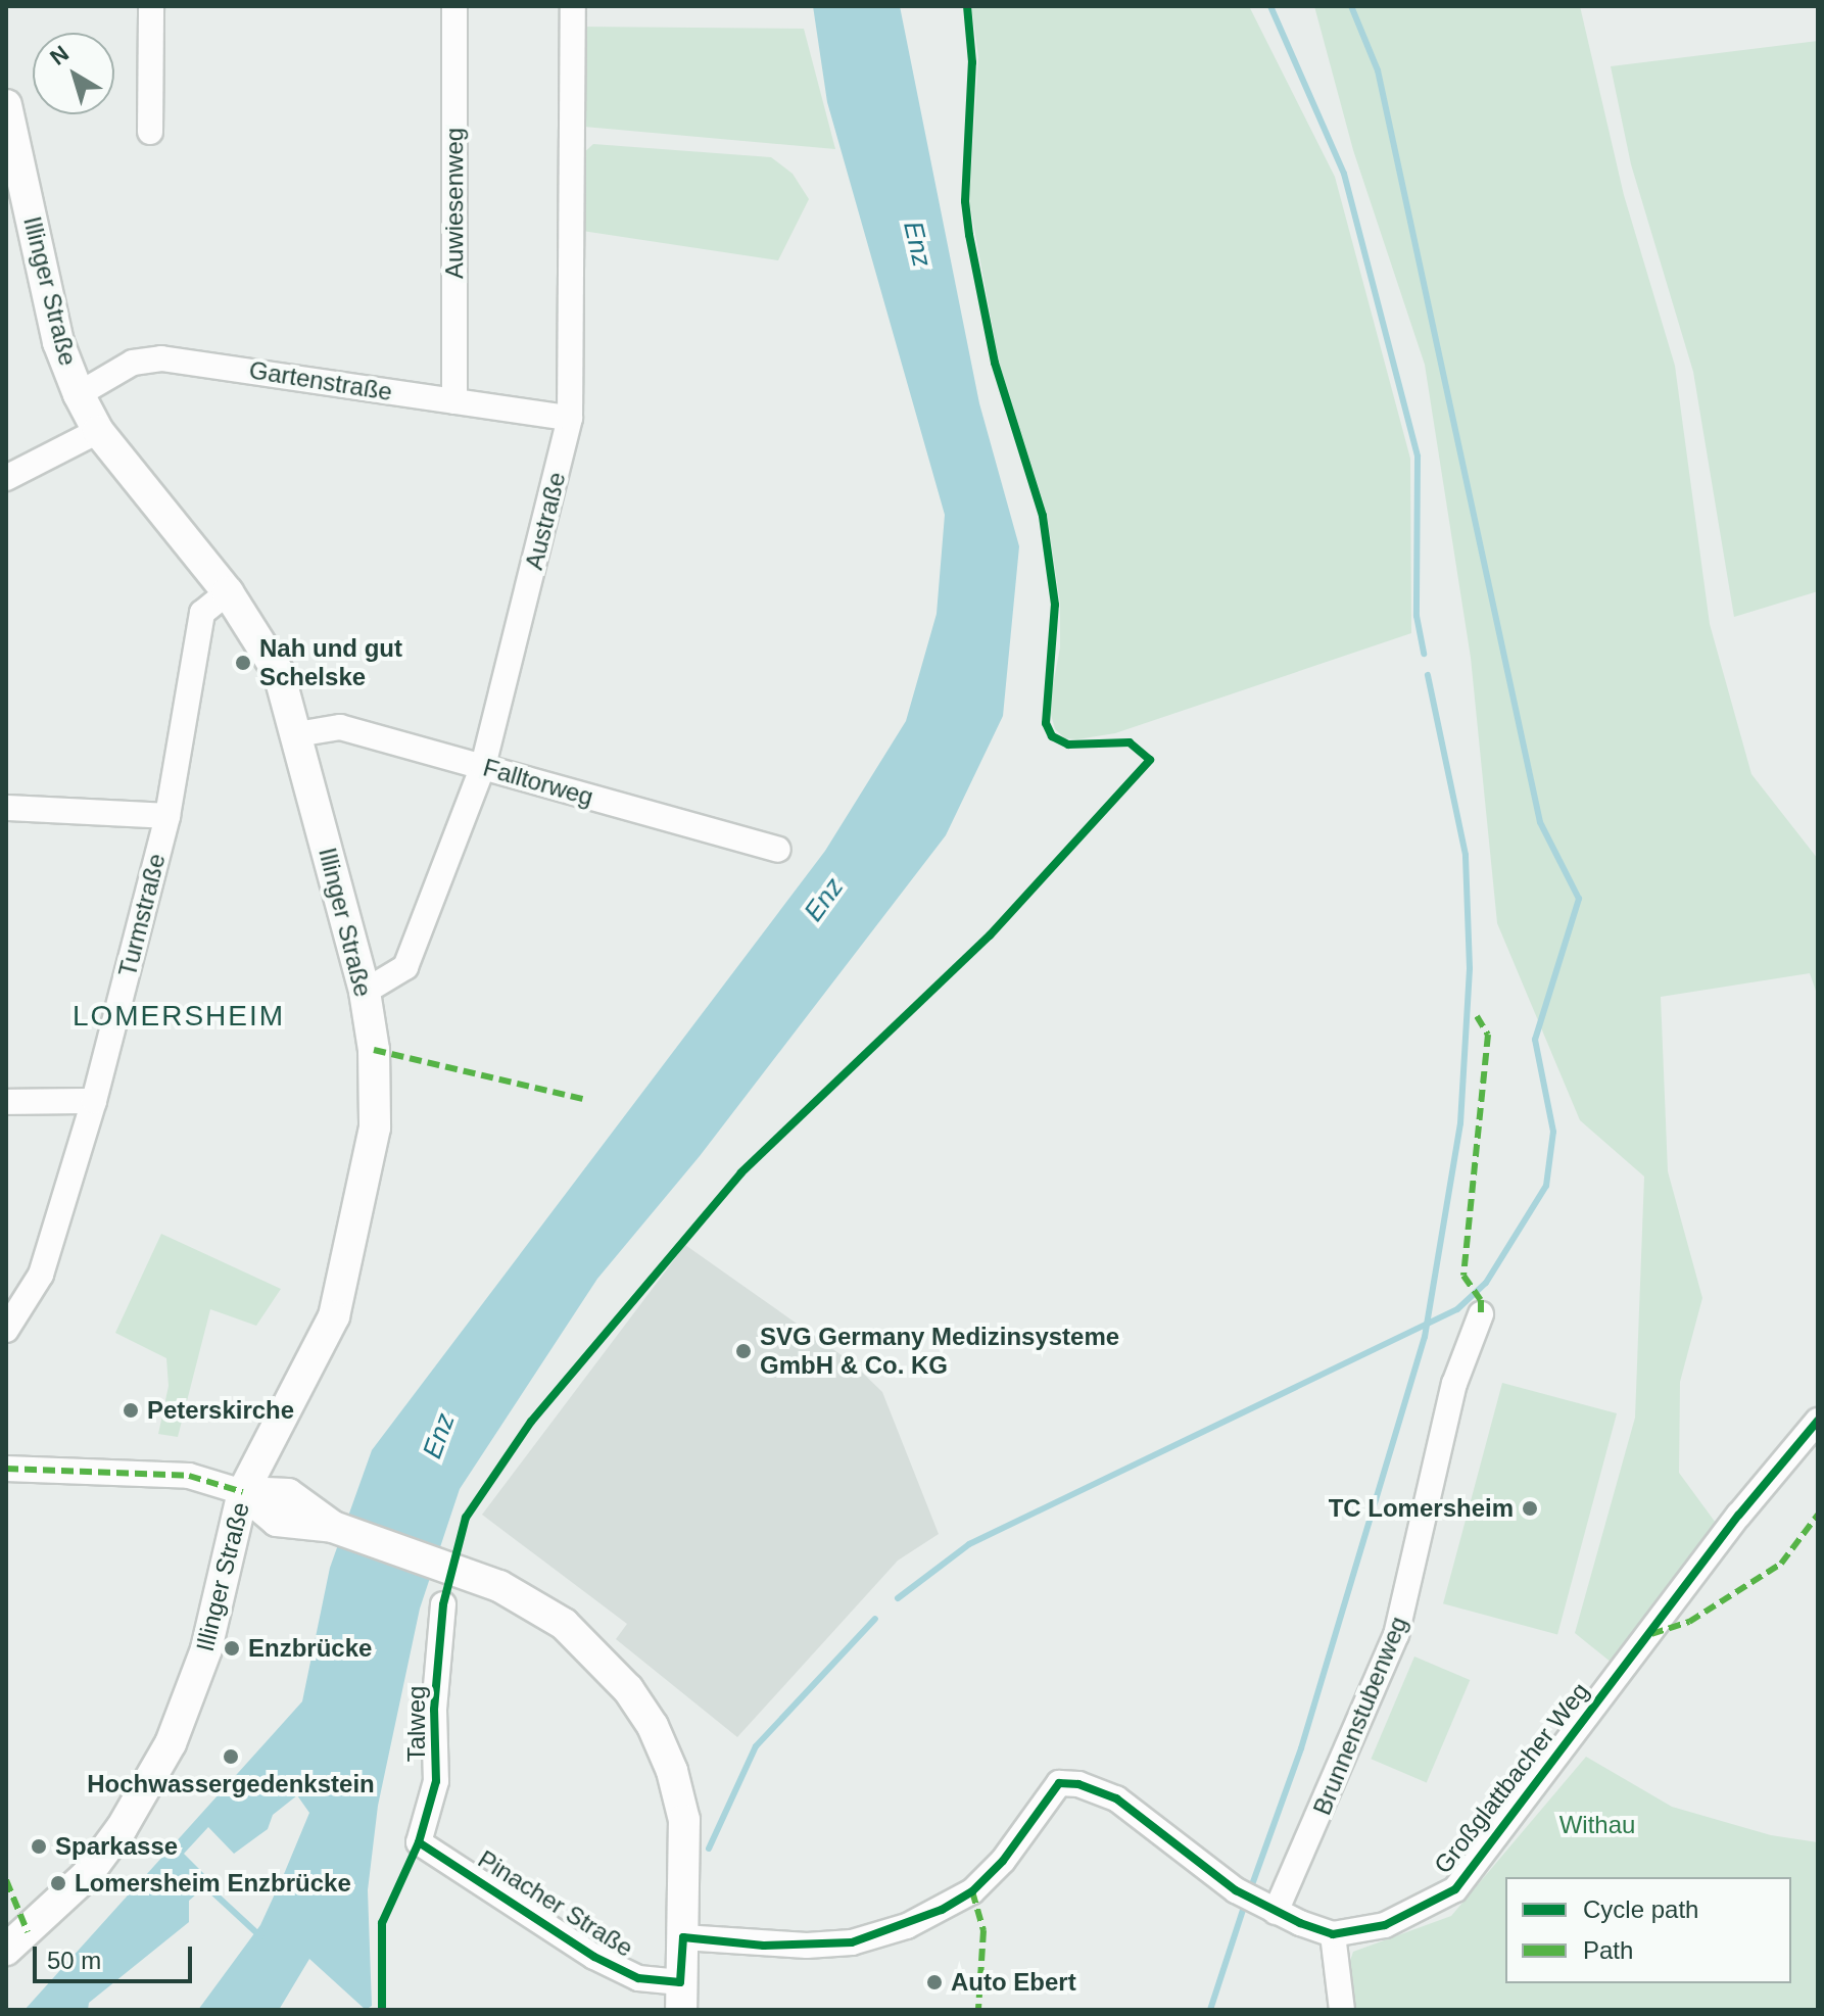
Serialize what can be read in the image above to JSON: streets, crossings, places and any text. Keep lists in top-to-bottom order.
{
  "streets": {
    "street": [
      "Auwiesenweg",
      "Illinger Straße",
      "Gartenstraße",
      "Austraße",
      "Falltorweg",
      "Turmstraße",
      "Brunnenstubenweg",
      "Talweg",
      "Großglattbacher Weg",
      "Pinacher Straße"
    ]
  },
  "crossings": [
    ["Auwiesenweg", "Gartenstraße"],
    ["Illinger Straße", "Gartenstraße"],
    ["Illinger Straße", "Austraße"],
    ["Illinger Straße", "Falltorweg"],
    ["Illinger Straße", "Turmstraße"],
    ["Illinger Straße", "Pinacher Straße"],
    ["Gartenstraße", "Austraße"],
    ["Austraße", "Falltorweg"],
    ["Talweg", "Pinacher Straße"]
  ],
  "districts": ["LOMERSHEIM"],
  "water": ["Enz"],
  "parks": ["Withau"],
  "places": [
    "Nah und gut Schelske",
    "SVG Germany Medizinsysteme GmbH & Co. KG",
    "Peterskirche",
    "TC Lomersheim",
    "Enzbrücke",
    "Hochwassergedenkstein",
    "Sparkasse",
    "Lomersheim Enzbrücke",
    "Auto Ebert"
  ],
  "legend": ["Cycle path", "Path"],
  "scale_bar": "50 m",
  "north": "top left"
}
